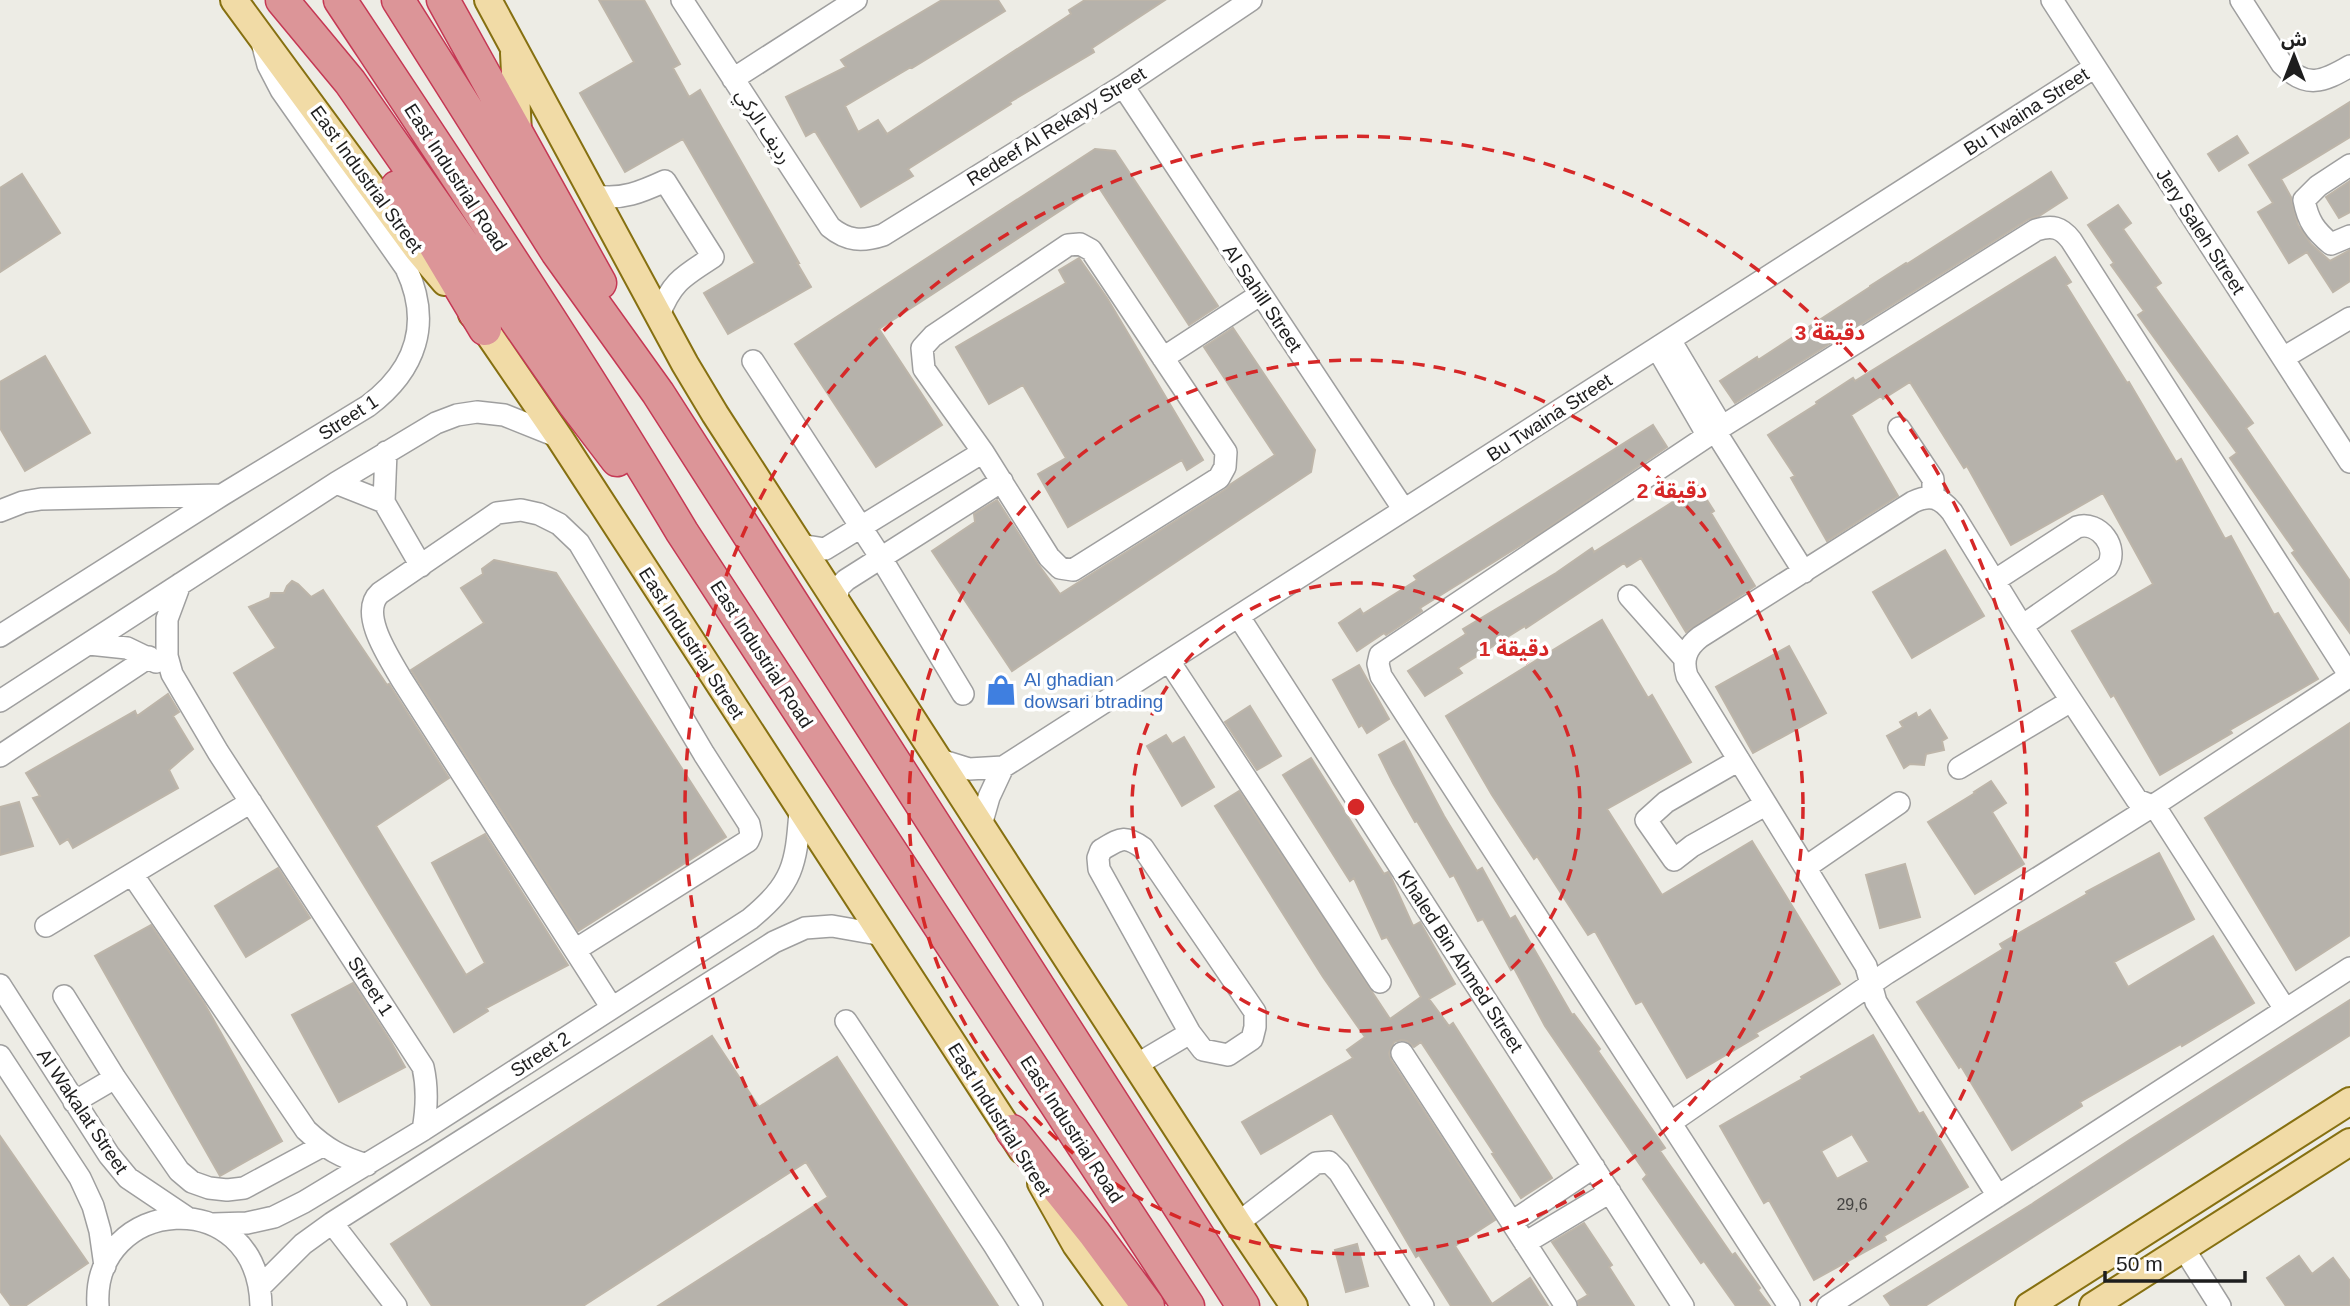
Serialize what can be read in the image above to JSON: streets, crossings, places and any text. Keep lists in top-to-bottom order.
{
  "streets": {
    "highway": ["East Industrial Road"],
    "main road": ["East Industrial Street"],
    "street": [
      "Bu Twaina Street",
      "رديف الركي",
      "Redeef Al Rekayy Street",
      "Jery Saleh Street",
      "Al Sahill Street",
      "Street 1",
      "Khaled Bin Ahmed Street",
      "Street 2",
      "Al Wakalat Street"
    ]
  },
  "crossings": [
    ["Bu Twaina Street", "Jery Saleh Street"],
    ["Bu Twaina Street", "Al Sahill Street"],
    ["Bu Twaina Street", "Khaled Bin Ahmed Street"],
    ["رديف الركي", "Redeef Al Rekayy Street"],
    ["رديف الركي", "Al Sahill Street"],
    ["Redeef Al Rekayy Street", "Al Sahill Street"],
    ["East Industrial Street", "Street 1"],
    ["East Industrial Street", "Street 2"],
    ["Street 1", "Street 2"]
  ],
  "places": {
    "shop": ["Al ghadian dowsari btrading"]
  },
  "house_numbers": ["29,6"],
  "scale_bar": "50 m",
  "north": "top",
  "rings": ["3 دقيقة", "2 دقيقة", "1 دقيقة"]
}
